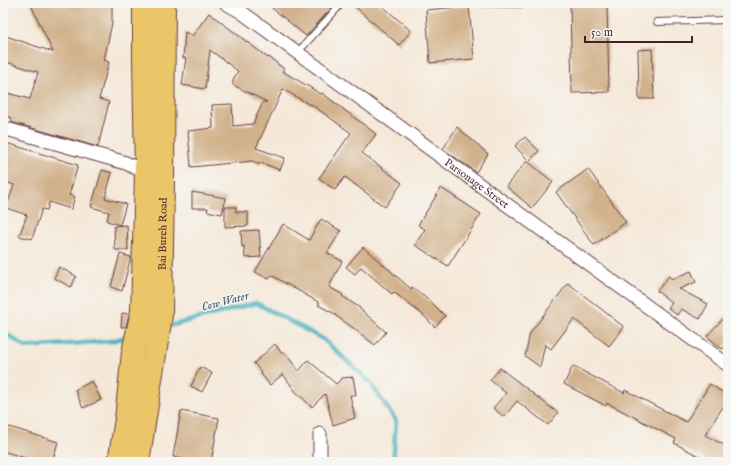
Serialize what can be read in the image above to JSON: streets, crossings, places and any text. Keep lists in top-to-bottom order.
{
  "streets": {
    "highway": ["Bai Bureh Road"],
    "street": ["Parsonage Street"]
  },
  "water": ["Cow Water"],
  "scale_bar": "50 m"
}
